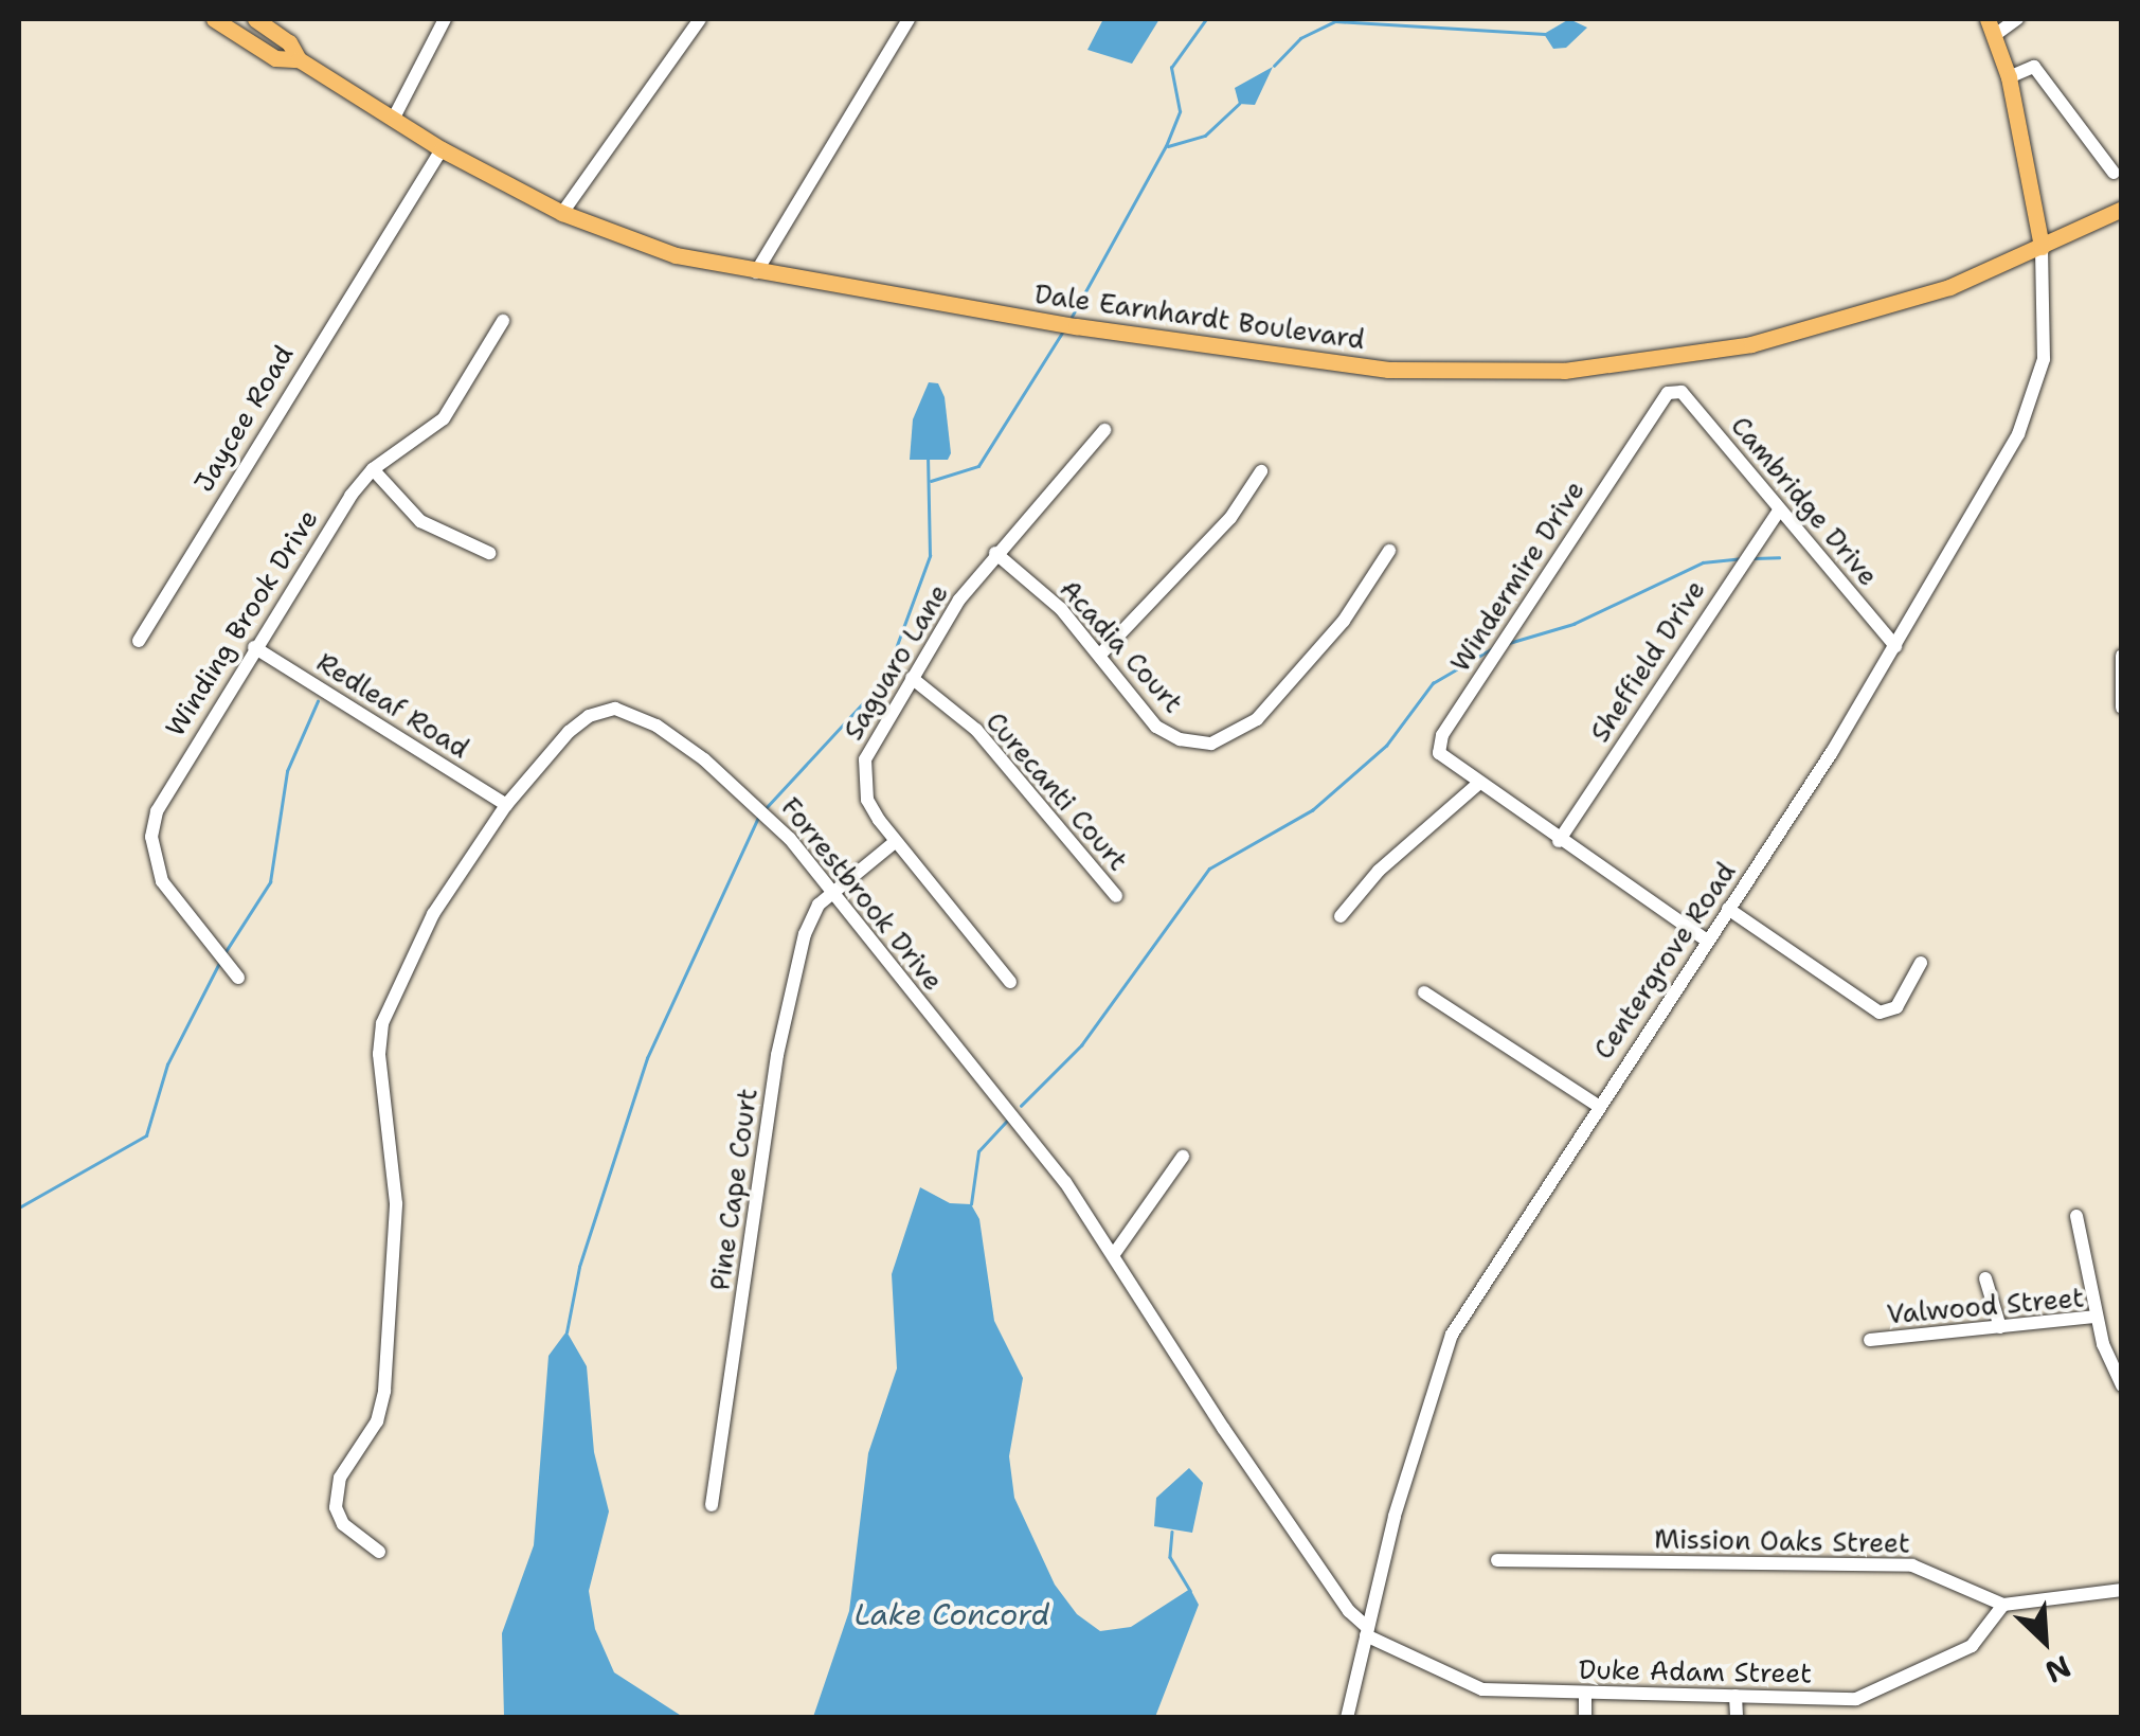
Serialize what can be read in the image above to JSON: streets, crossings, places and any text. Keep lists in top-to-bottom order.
{
  "streets": {
    "main road": ["Dale Earnhardt Boulevard"],
    "street": [
      "Jaycee Road",
      "Cambridge Drive",
      "Windermire Drive",
      "Winding Brook Drive",
      "Acadia Court",
      "Sheffield Drive",
      "Saguaro Lane",
      "Redleaf Road",
      "Curecanti Court",
      "Forrestbrook Drive",
      "Centergrove Road",
      "Pine Cape Court",
      "Valwood Street",
      "Mission Oaks Street",
      "Duke Adam Street"
    ]
  },
  "crossings": [
    ["Dale Earnhardt Boulevard", "Jaycee Road"],
    ["Dale Earnhardt Boulevard", "Centergrove Road"],
    ["Cambridge Drive", "Windermire Drive"],
    ["Cambridge Drive", "Sheffield Drive"],
    ["Cambridge Drive", "Centergrove Road"],
    ["Winding Brook Drive", "Redleaf Road"],
    ["Acadia Court", "Saguaro Lane"],
    ["Saguaro Lane", "Curecanti Court"],
    ["Redleaf Road", "Forrestbrook Drive"],
    ["Forrestbrook Drive", "Centergrove Road"],
    ["Forrestbrook Drive", "Pine Cape Court"],
    ["Forrestbrook Drive", "Duke Adam Street"],
    ["Centergrove Road", "Duke Adam Street"],
    ["Mission Oaks Street", "Duke Adam Street"]
  ],
  "water": ["Lake Concord"],
  "north": "bottom right"
}
